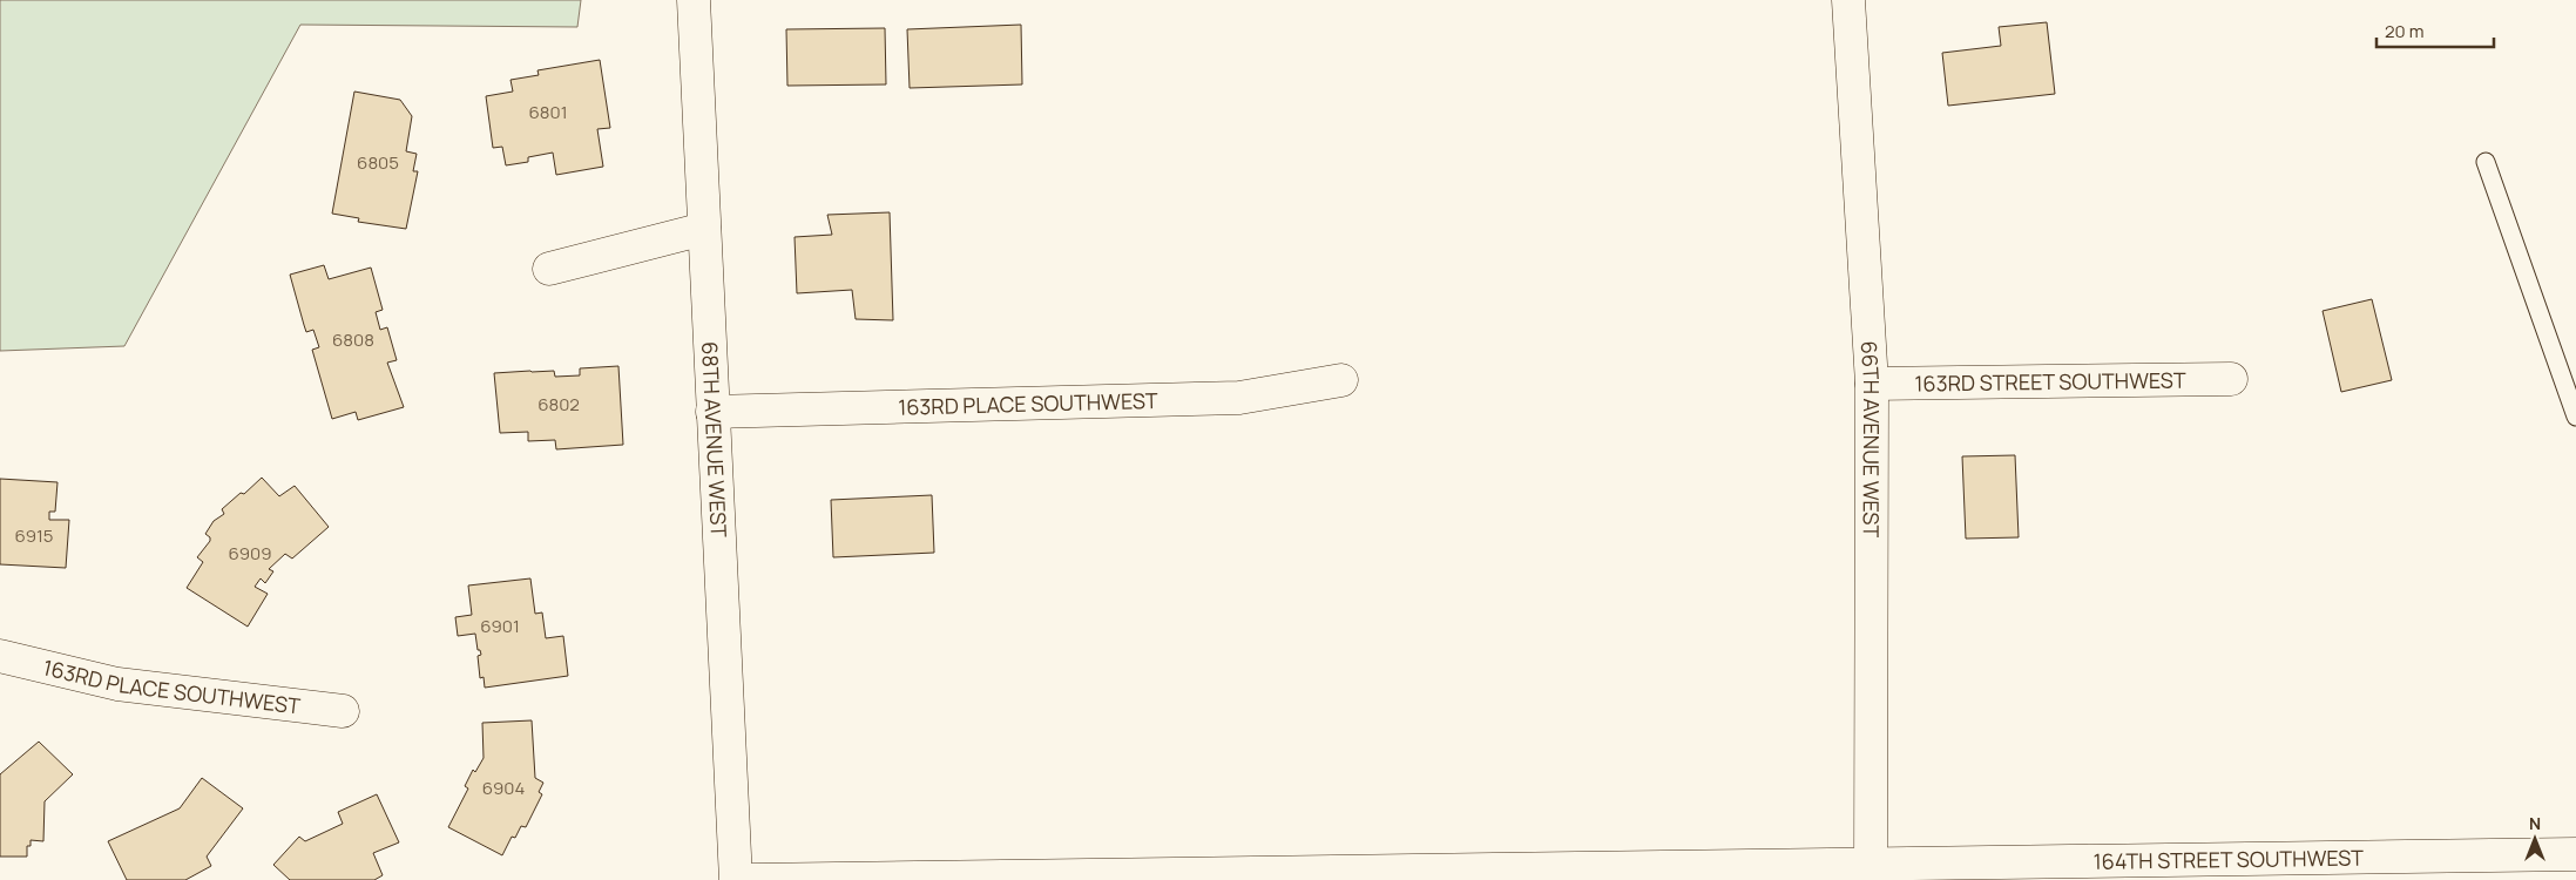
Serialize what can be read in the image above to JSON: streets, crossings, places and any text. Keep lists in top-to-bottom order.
{
  "streets": {
    "street": [
      "163RD STREET SOUTHWEST",
      "163RD PLACE SOUTHWEST",
      "68TH AVENUE WEST",
      "66TH AVENUE WEST",
      "164TH STREET SOUTHWEST"
    ]
  },
  "crossings": [
    ["163RD STREET SOUTHWEST", "66TH AVENUE WEST"],
    ["163RD PLACE SOUTHWEST", "68TH AVENUE WEST"],
    ["66TH AVENUE WEST", "164TH STREET SOUTHWEST"]
  ],
  "house_numbers": [
    "6801",
    "6805",
    "6808",
    "6802",
    "6915",
    "6909",
    "6901",
    "6904"
  ],
  "scale_bar": "20 m",
  "north": "top"
}
